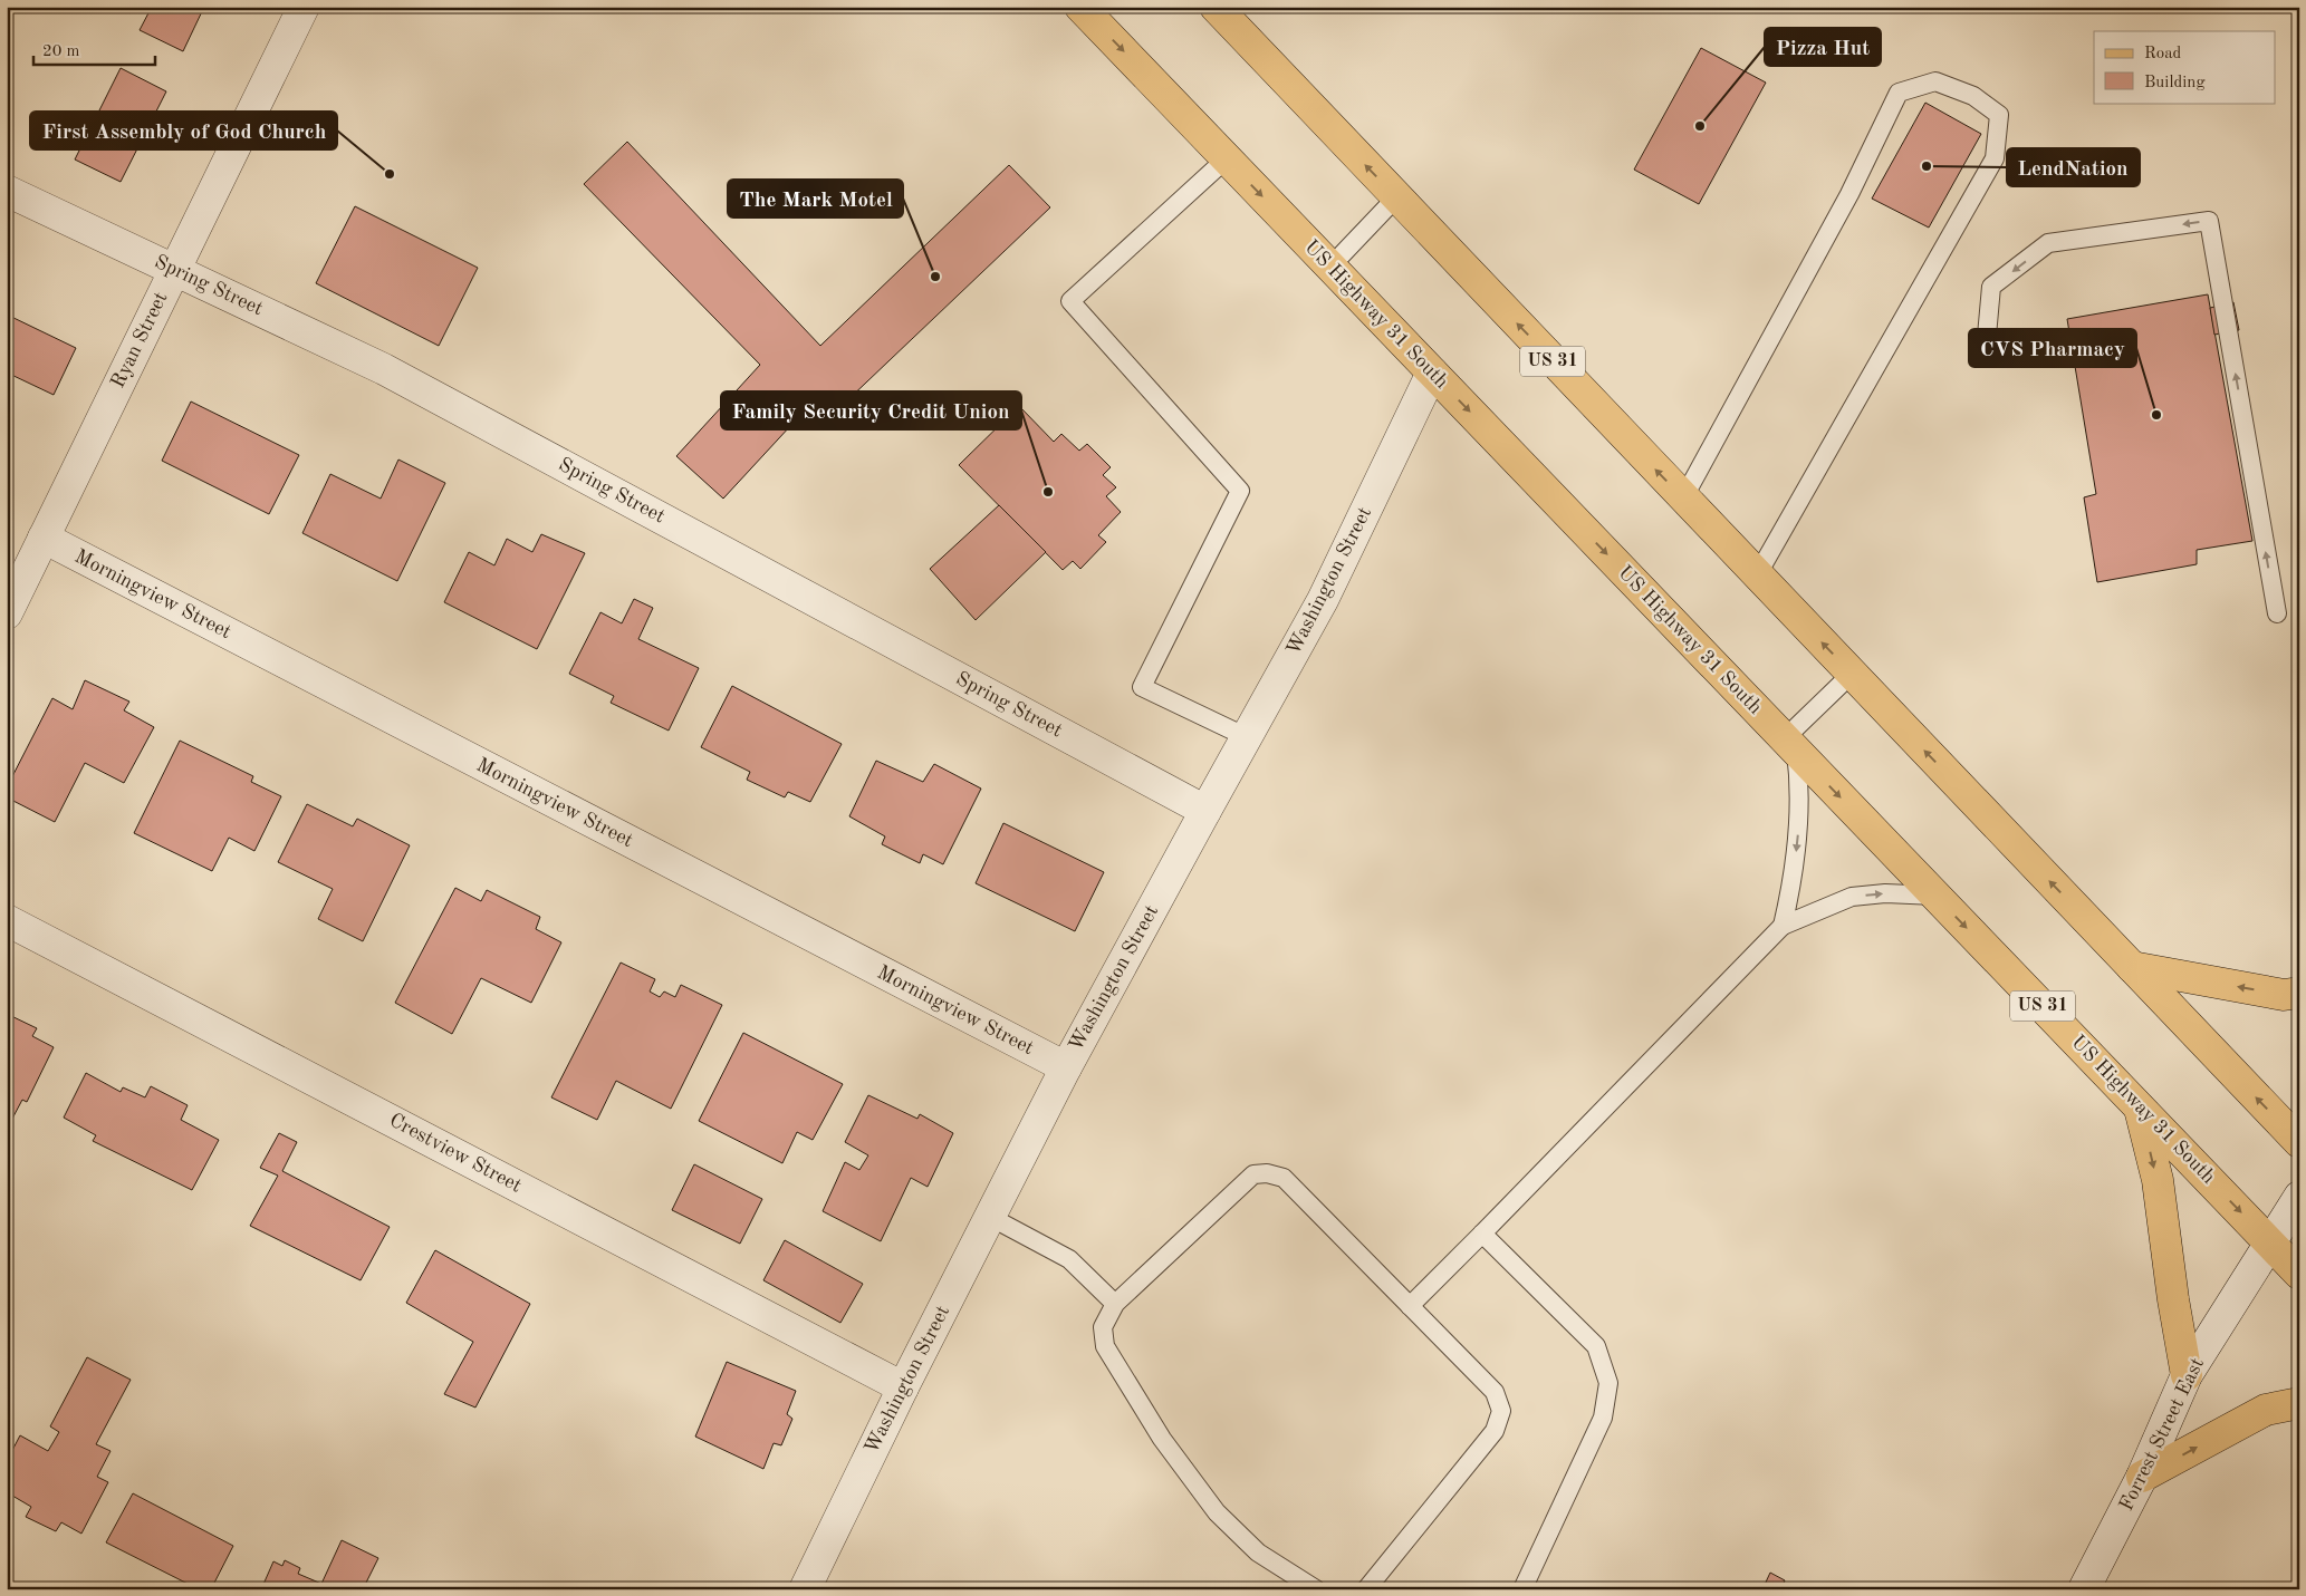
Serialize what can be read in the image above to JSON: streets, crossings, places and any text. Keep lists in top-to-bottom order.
{
  "streets": {
    "main road": ["US Highway 31 South", "US 31"],
    "street": [
      "Spring Street",
      "Ryan Street",
      "Washington Street",
      "Morningview Street",
      "Crestview Street",
      "Forrest Street East"
    ]
  },
  "crossings": [
    ["Spring Street", "Ryan Street"],
    ["Spring Street", "Washington Street"],
    ["US Highway 31 South", "Washington Street"],
    ["US Highway 31 South", "Forrest Street East"],
    ["Ryan Street", "Morningview Street"],
    ["Washington Street", "Morningview Street"],
    ["Washington Street", "Crestview Street"]
  ],
  "places": [
    "Pizza Hut",
    "LendNation",
    "First Assembly of God Church",
    "The Mark Motel",
    "CVS Pharmacy",
    "Family Security Credit Union"
  ],
  "legend": ["Road", "Building"],
  "scale_bar": "20 m"
}
